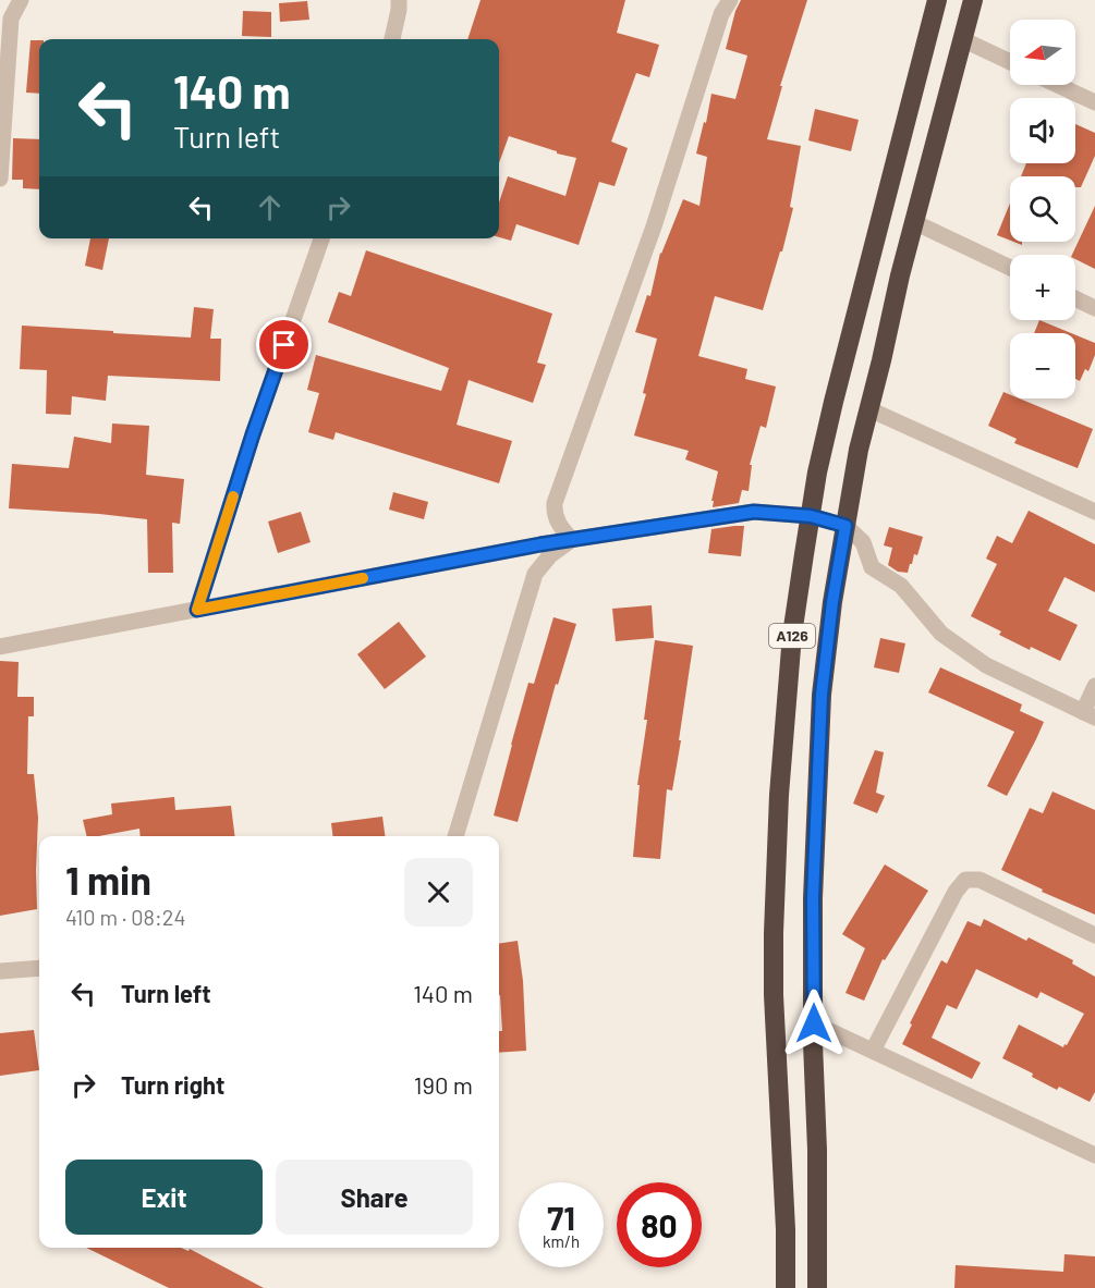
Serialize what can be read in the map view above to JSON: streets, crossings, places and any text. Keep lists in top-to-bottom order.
{
  "streets": {
    "highway": ["A126"]
  },
  "north": "left",
  "page": {
    "map_buttons": ["+", "−"],
    "turn": ["140 m", "Turn left"],
    "heading": ["1 min", "410 m · 08:24"],
    "list": [
      {
        "name": "Turn left",
        "value": "140 m"
      },
      {
        "name": "Turn right",
        "value": "190 m"
      }
    ],
    "buttons": ["Exit", "Share"],
    "speed": "71 km/h",
    "limit": "80"
  }
}
